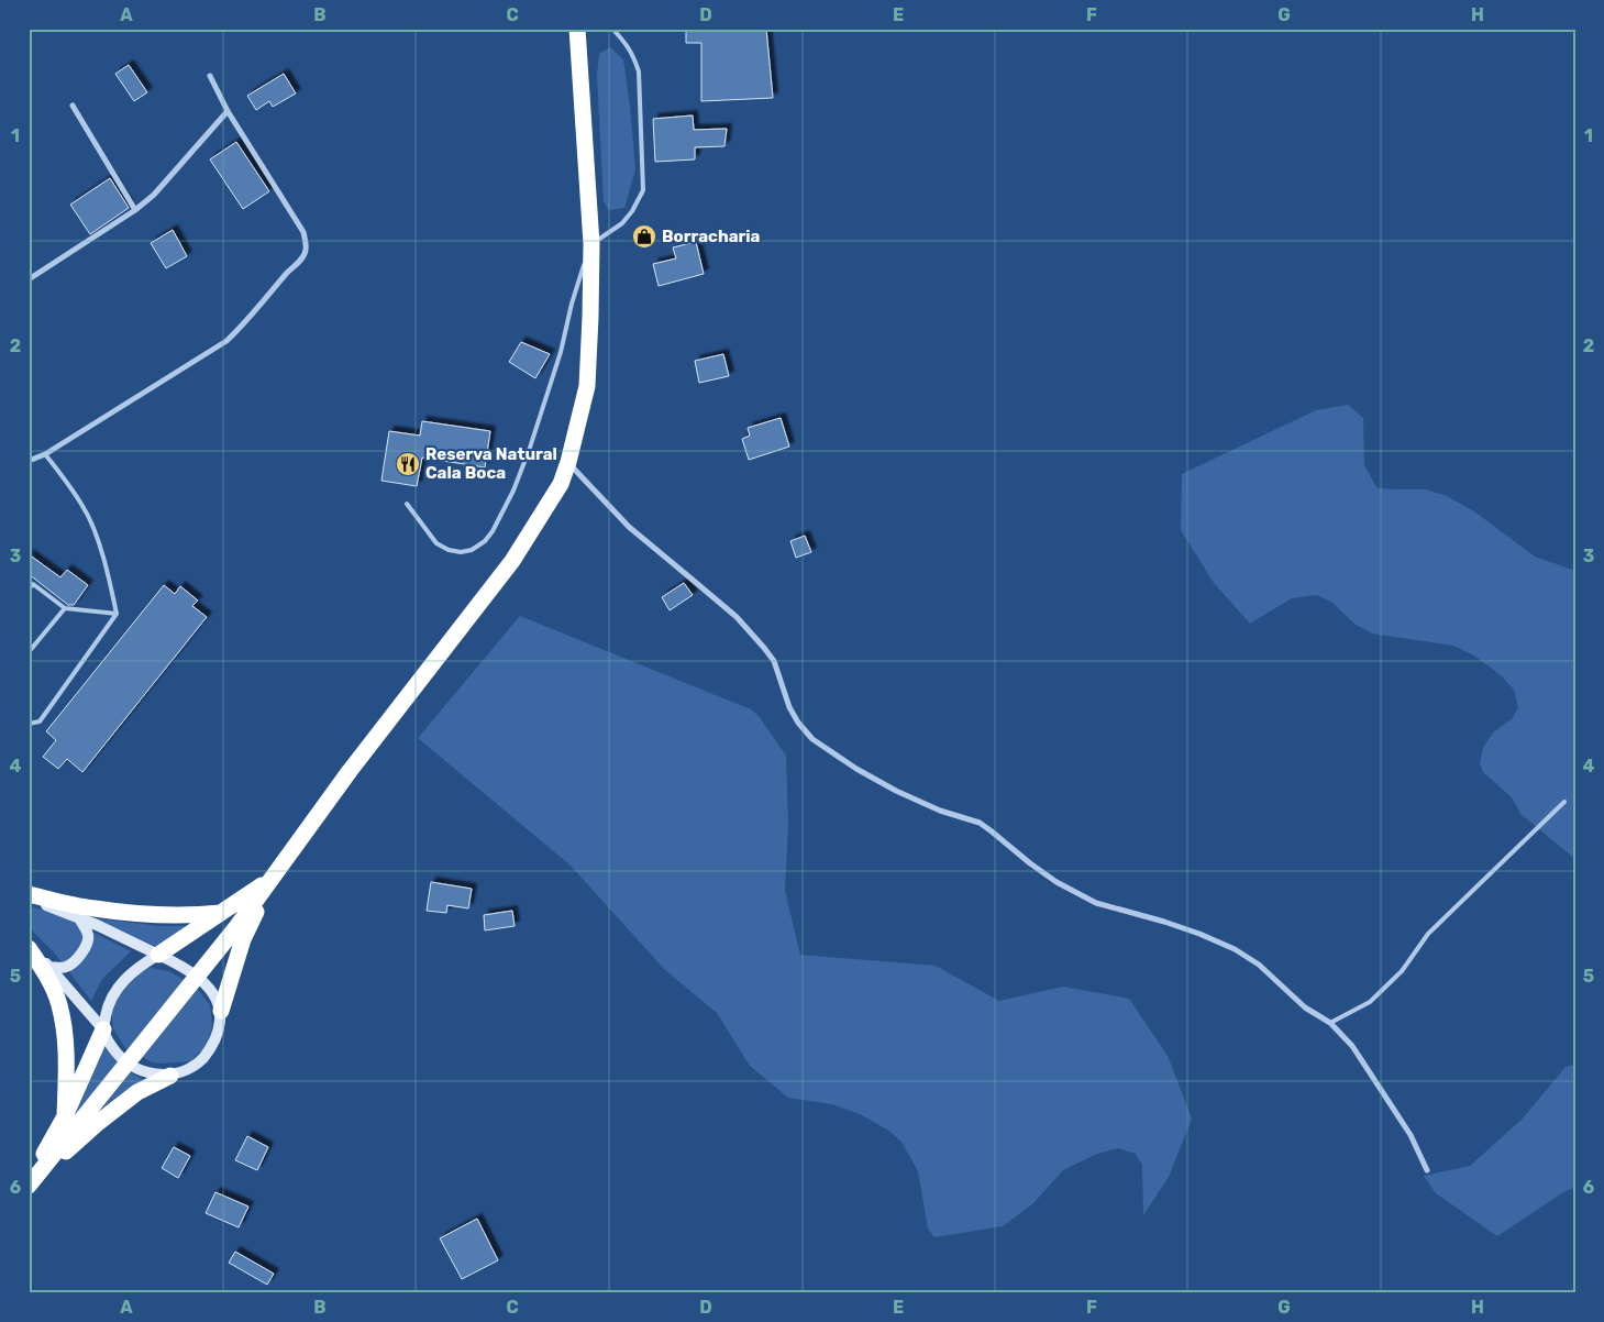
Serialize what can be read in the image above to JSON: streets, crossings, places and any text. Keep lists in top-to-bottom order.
{
  "places": {
    "shop": ["Borracharia"],
    "restaurant": ["Reserva Natural Cala Boca"]
  },
  "grid": {
    "columns": [
      "A",
      "B",
      "C",
      "D",
      "E",
      "F",
      "G",
      "H"
    ],
    "rows": [
      "1",
      "2",
      "3",
      "4",
      "5",
      "6"
    ]
  }
}
